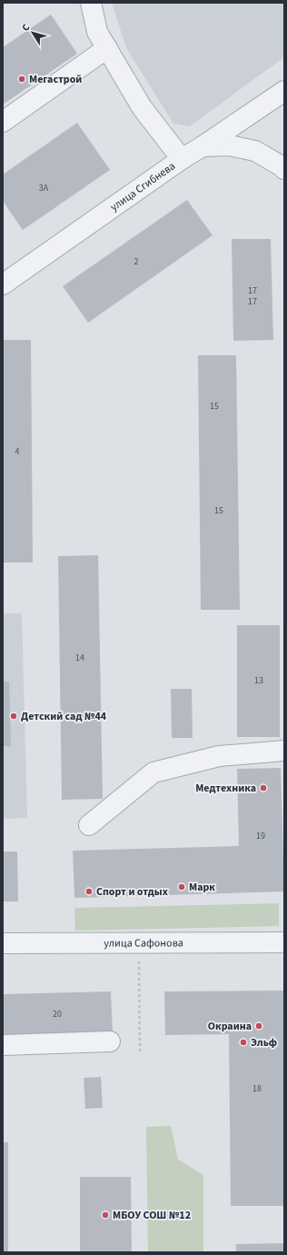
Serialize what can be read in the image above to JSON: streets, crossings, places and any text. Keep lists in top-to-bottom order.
{
  "streets": {
    "street": ["улица Сгибнева", "улица Сафонова"]
  },
  "places": [
    "Мегастрой",
    "Детский сад №44",
    "Медтехника",
    "Марк",
    "Спорт и отдых",
    "Окраина",
    "Эльф",
    "МБОУ СОШ №12"
  ],
  "house_numbers": [
    "3А",
    "2",
    "17",
    "17",
    "15",
    "4",
    "15",
    "14",
    "13",
    "19",
    "20",
    "18"
  ],
  "north": "top left"
}
